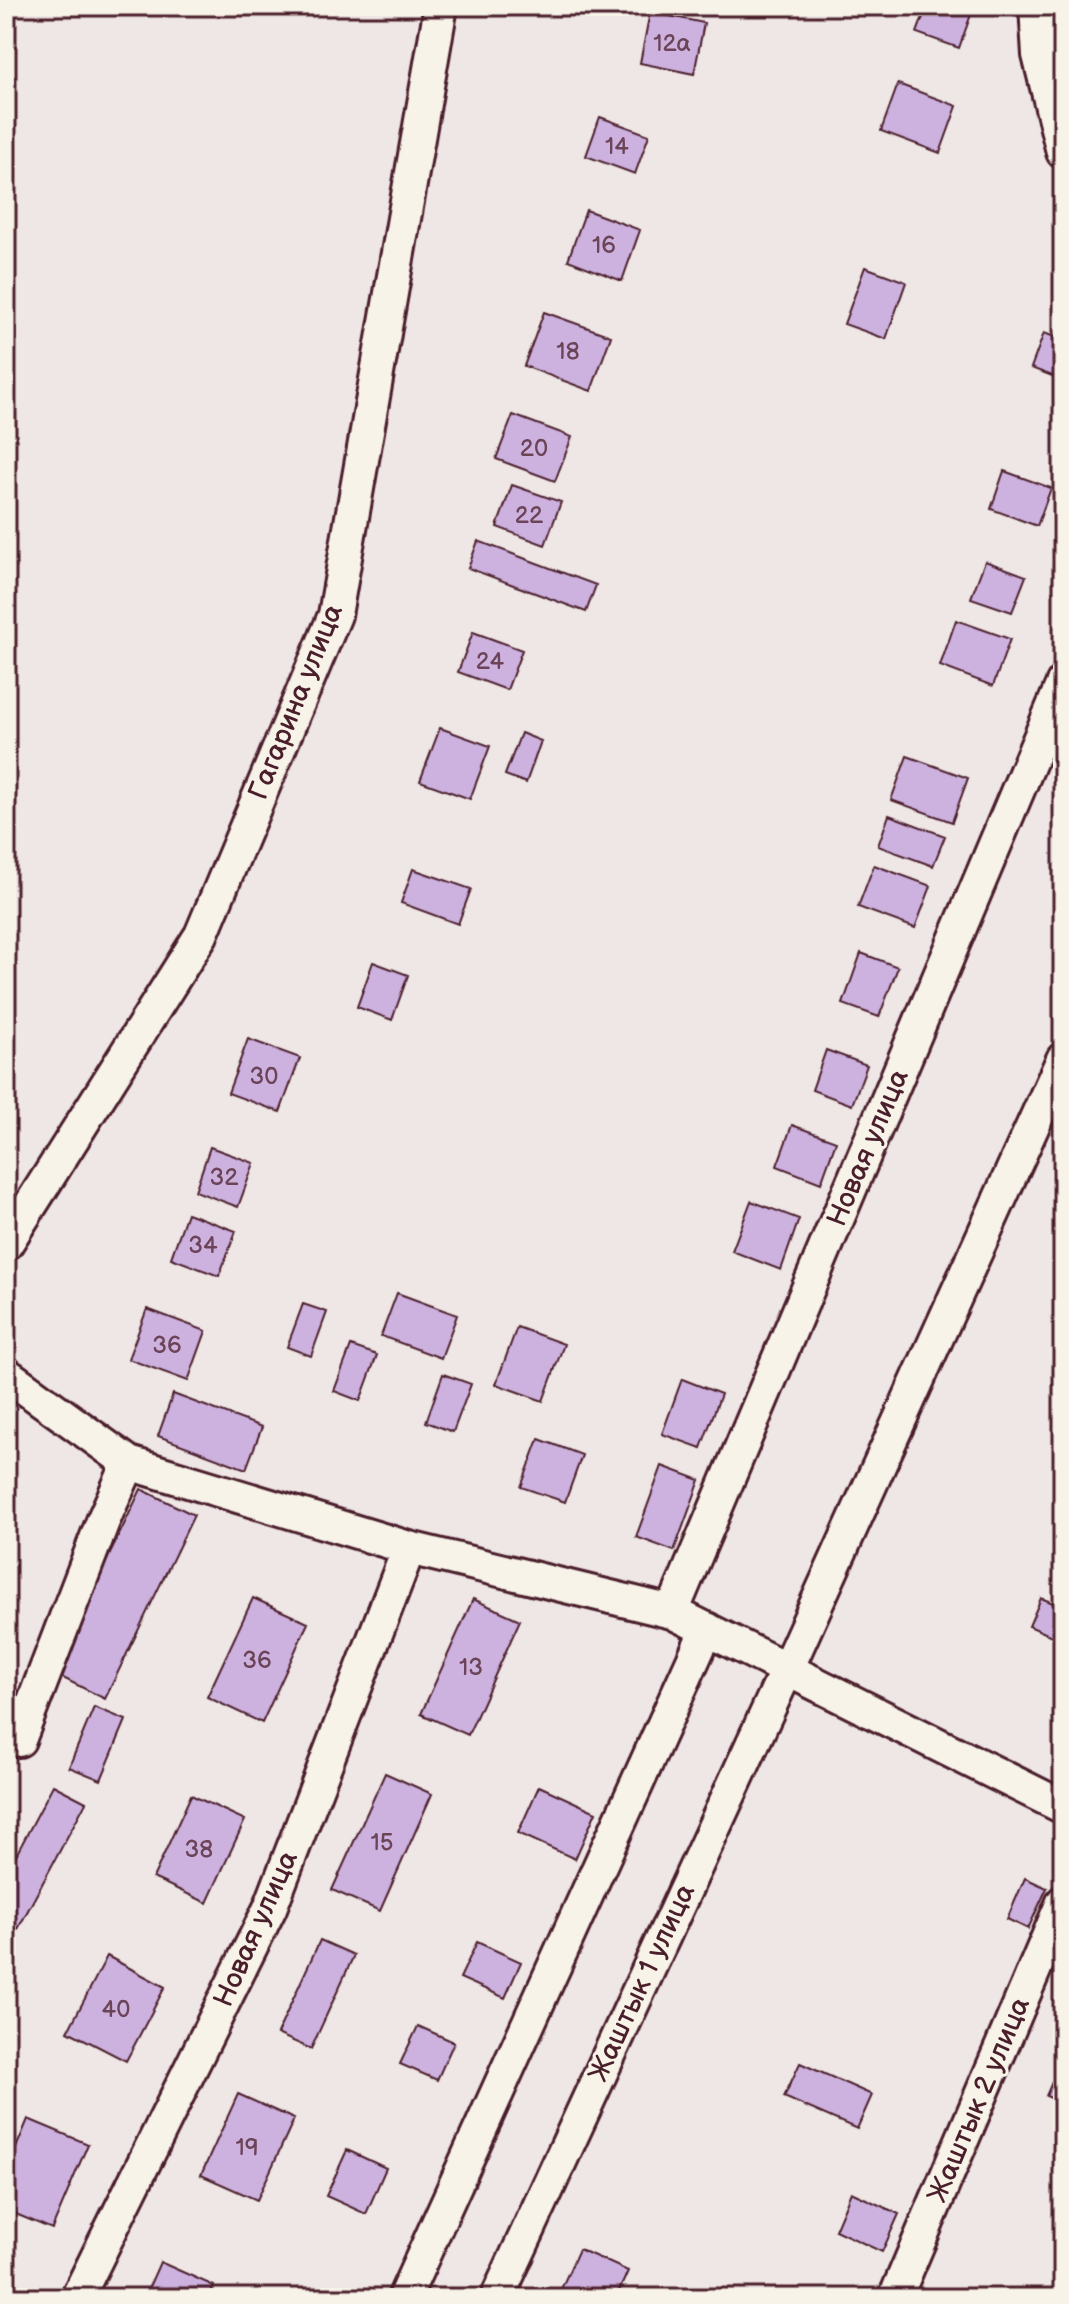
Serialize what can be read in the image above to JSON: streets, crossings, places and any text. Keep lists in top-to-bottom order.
{
  "streets": {
    "street": [
      "Гагарина улица",
      "Новая улица",
      "Жаштык 1 улица",
      "Жаштык 2 улица"
    ]
  },
  "house_numbers": [
    "12а",
    "14",
    "16",
    "18",
    "20",
    "22",
    "24",
    "30",
    "32",
    "34",
    "36",
    "36",
    "13",
    "15",
    "38",
    "40",
    "19"
  ]
}
